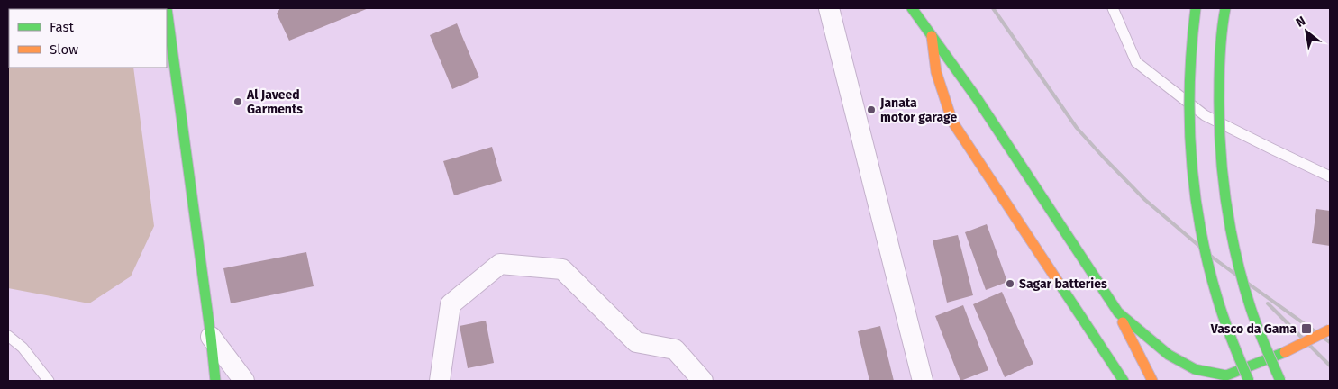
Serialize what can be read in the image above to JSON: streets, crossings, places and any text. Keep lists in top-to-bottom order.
{
  "places": {
    "other": ["Al Javeed Garments", "Janata motor garage", "Sagar batteries"],
    "transit": ["Vasco da Gama"]
  },
  "legend": ["Fast", "Slow"],
  "north": "top left"
}
